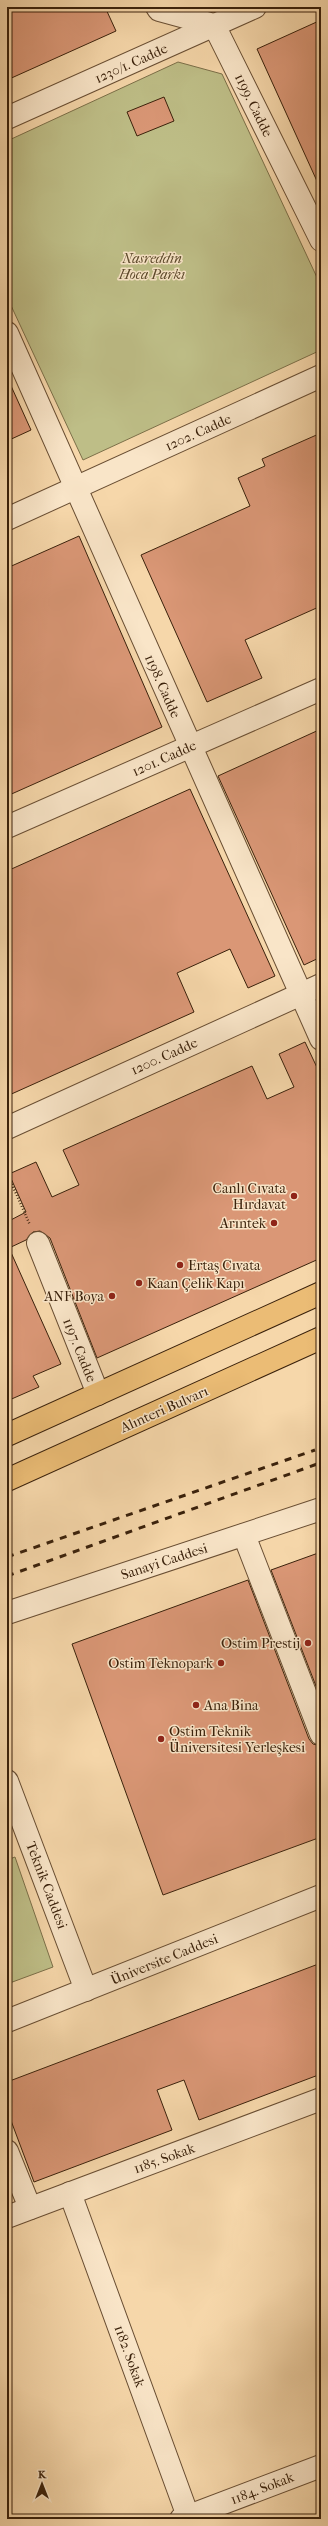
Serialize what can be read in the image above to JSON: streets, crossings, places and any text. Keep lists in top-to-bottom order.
{
  "streets": {
    "main road": ["Alınteri Bulvarı"],
    "street": [
      "1230/1. Cadde",
      "1199. Cadde",
      "1202. Cadde",
      "1198. Cadde",
      "1201. Cadde",
      "1200. Cadde",
      "1197. Cadde",
      "Sanayi Caddesi",
      "Teknik Caddesi",
      "Üniversite Caddesi",
      "1185. Sokak",
      "1182. Sokak",
      "1184. Sokak"
    ]
  },
  "crossings": [
    ["1230/1. Cadde", "1199. Cadde"],
    ["1202. Cadde", "1198. Cadde"],
    ["1198. Cadde", "1201. Cadde"],
    ["1198. Cadde", "1200. Cadde"],
    ["Teknik Caddesi", "Üniversite Caddesi"],
    ["1185. Sokak", "1182. Sokak"],
    ["1182. Sokak", "1184. Sokak"]
  ],
  "parks": ["Nasreddin Hoca Parkı"],
  "places": [
    "Canlı Cıvata Hırdavat",
    "Arıntek",
    "Ertaş Cıvata",
    "Kaan Çelik Kapı",
    "ANF Boya",
    "Ostim Prestij",
    "Ostim Teknopark",
    "Ana Bina",
    "Ostim Teknik Üniversitesi Yerleşkesi"
  ],
  "north": "top"
}
